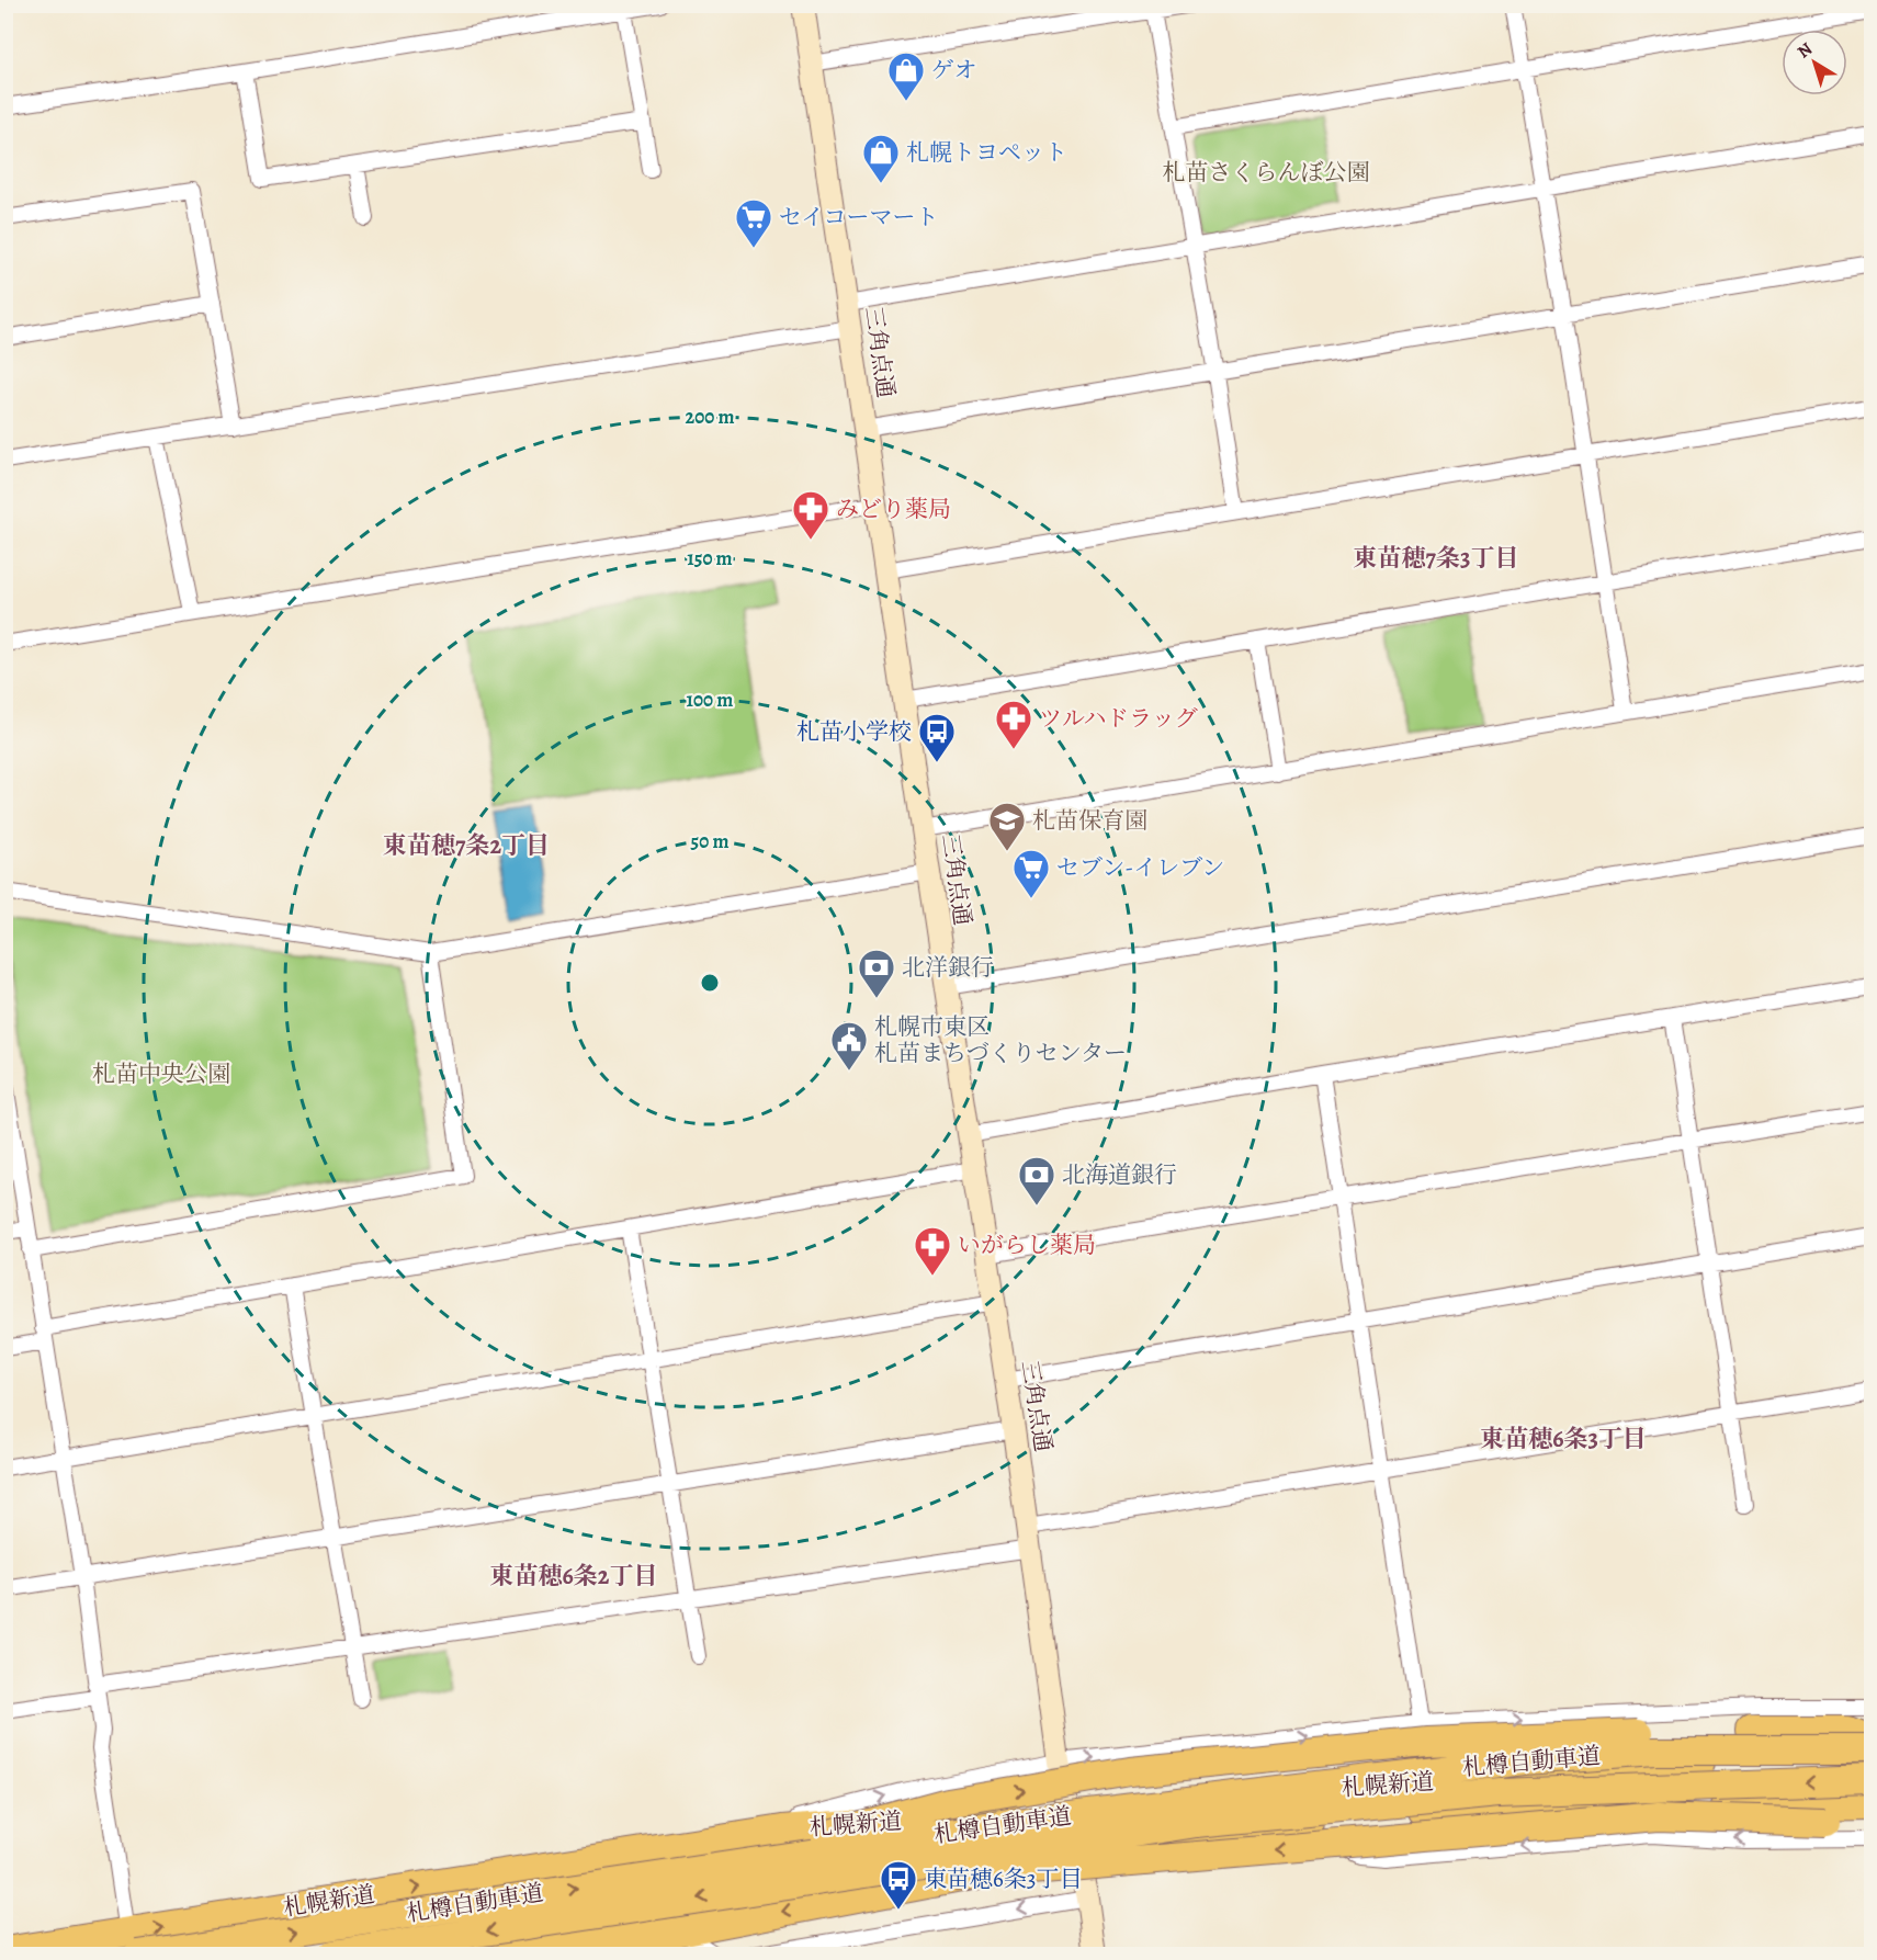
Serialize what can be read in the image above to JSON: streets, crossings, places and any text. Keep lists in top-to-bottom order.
{
  "streets": {
    "highway": ["札樽自動車道", "札幌新道"],
    "street": ["三角点通"]
  },
  "crossings": [
    ["三角点通", "札幌新道"],
    ["札樽自動車道", "札幌新道"]
  ],
  "districts": [
    "東苗穂7条3丁目",
    "東苗穂7条2丁目",
    "東苗穂6条3丁目",
    "東苗穂6条2丁目"
  ],
  "parks": ["札苗さくらんぼ公園", "札苗中央公園"],
  "places": {
    "shop": ["ゲオ", "札幌トヨペット"],
    "supermarket": ["セイコーマート", "セブン-イレブン"],
    "pharmacy": ["みどり薬局", "ツルハドラッグ", "いがらし薬局"],
    "bus stop": ["札苗小学校", "東苗穂6条3丁目"],
    "school or university": ["札苗保育園"],
    "bank": ["北洋銀行", "北海道銀行"],
    "public building": ["札幌市東区 札苗まちづくりセンター"]
  },
  "north": "top left",
  "rings": [
    "200 m",
    "150 m",
    "100 m",
    "50 m"
  ]
}
